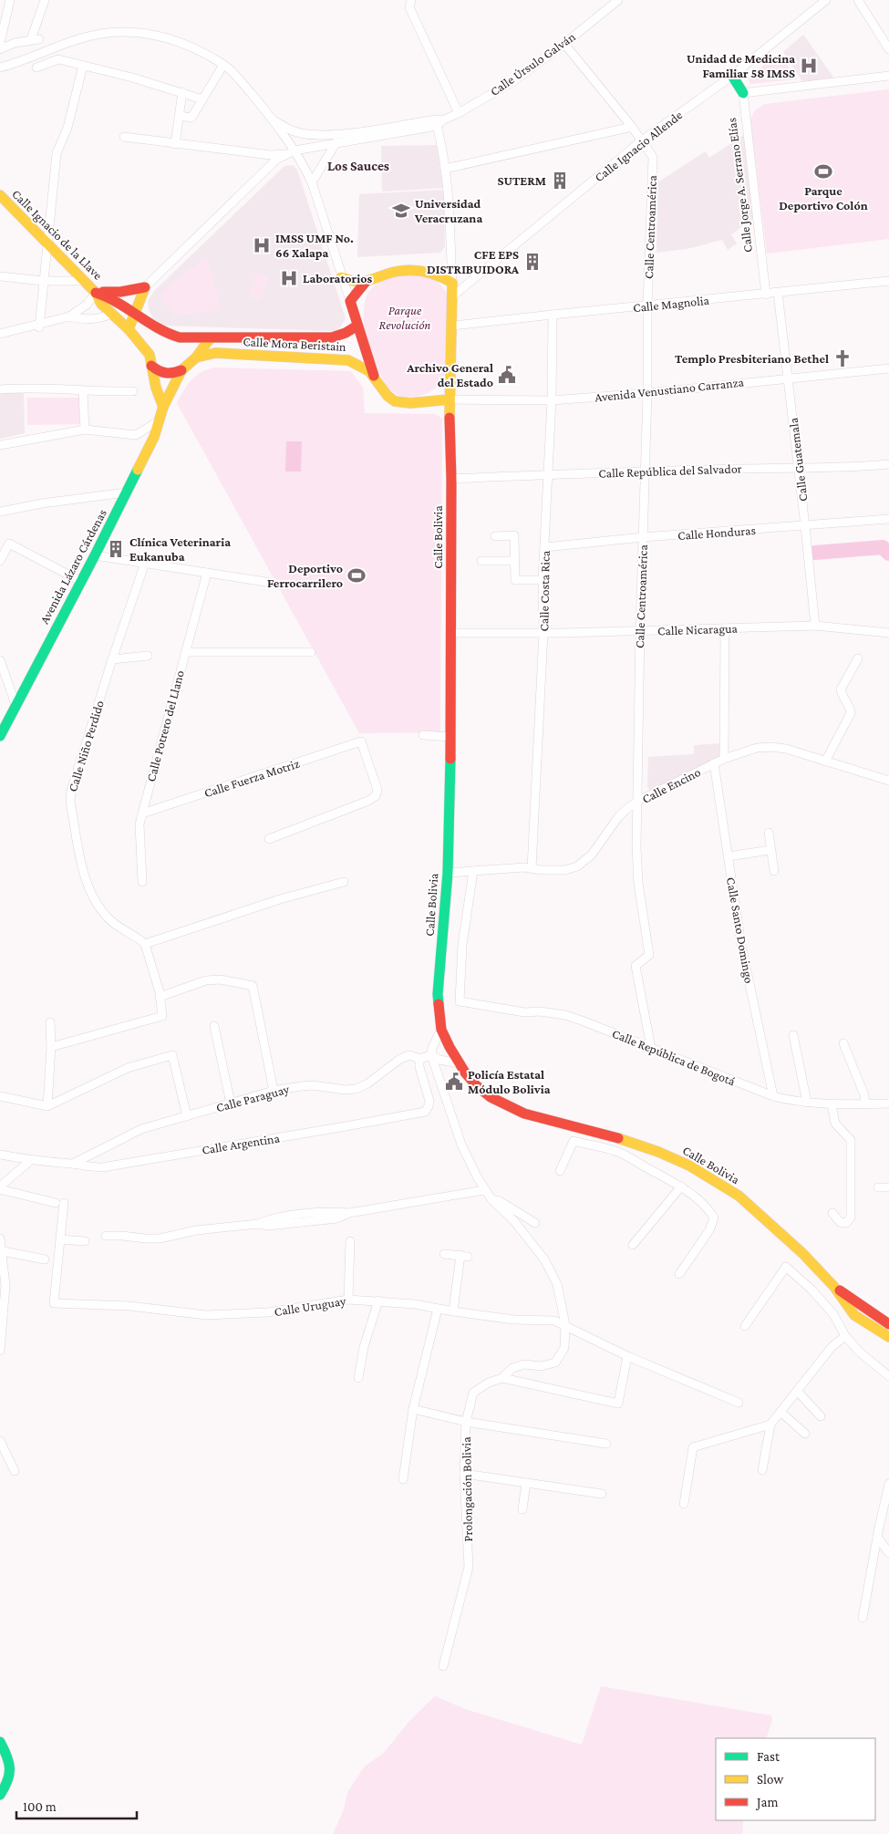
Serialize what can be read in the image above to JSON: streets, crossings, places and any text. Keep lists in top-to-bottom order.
{
  "streets": {
    "main road": [
      "Calle Jorge A. Serrano Elías",
      "Calle Ignacio de la Llave",
      "Calle Mora Beristain",
      "Calle Bolivia",
      "Avenida Lázaro Cárdenas"
    ],
    "street": [
      "Calle Úrsulo Galván",
      "Calle Ignacio Allende",
      "Calle Centroamérica",
      "Calle Magnolia",
      "Avenida Venustiano Carranza",
      "Calle Guatemala",
      "Calle República del Salvador",
      "Calle Honduras",
      "Calle Costa Rica",
      "Calle Nicaragua",
      "Calle Potrero del Llano",
      "Calle Niño Perdido",
      "Calle Fuerza Motriz",
      "Calle Encino",
      "Calle Santo Domingo",
      "Calle República de Bogotá",
      "Calle Paraguay",
      "Calle Argentina",
      "Calle Uruguay",
      "Prolongación Bolivia"
    ]
  },
  "crossings": [
    ["Calle Úrsulo Galván", "Calle Centroamérica"],
    ["Calle Ignacio Allende", "Calle Jorge A. Serrano Elías"],
    ["Calle Ignacio Allende", "Calle Centroamérica"],
    ["Calle Ignacio Allende", "Calle Magnolia"],
    ["Calle Ignacio Allende", "Calle Mora Beristain"],
    ["Calle Ignacio Allende", "Calle Bolivia"],
    ["Calle Jorge A. Serrano Elías", "Calle Magnolia"],
    ["Calle Centroamérica", "Calle Magnolia"],
    ["Calle Centroamérica", "Avenida Venustiano Carranza"],
    ["Calle Centroamérica", "Calle República del Salvador"],
    ["Calle Centroamérica", "Calle Honduras"],
    ["Calle Centroamérica", "Calle Nicaragua"],
    ["Calle Centroamérica", "Calle Encino"],
    ["Calle Centroamérica", "Calle República de Bogotá"],
    ["Calle Ignacio de la Llave", "Calle Mora Beristain"],
    ["Calle Magnolia", "Calle Mora Beristain"],
    ["Calle Magnolia", "Calle Guatemala"],
    ["Calle Magnolia", "Calle Bolivia"],
    ["Calle Magnolia", "Calle Costa Rica"],
    ["Calle Mora Beristain", "Avenida Venustiano Carranza"],
    ["Calle Mora Beristain", "Calle Bolivia"],
    ["Avenida Venustiano Carranza", "Calle Guatemala"],
    ["Avenida Venustiano Carranza", "Calle Bolivia"],
    ["Avenida Venustiano Carranza", "Calle Costa Rica"],
    ["Calle Guatemala", "Calle República del Salvador"],
    ["Calle Guatemala", "Calle Honduras"],
    ["Calle Guatemala", "Calle Nicaragua"],
    ["Calle República del Salvador", "Calle Bolivia"],
    ["Calle República del Salvador", "Calle Costa Rica"],
    ["Calle Honduras", "Calle Costa Rica"],
    ["Calle Bolivia", "Calle Nicaragua"],
    ["Calle Bolivia", "Calle Encino"],
    ["Calle Costa Rica", "Calle Nicaragua"],
    ["Calle Costa Rica", "Calle Encino"],
    ["Calle Potrero del Llano", "Calle Fuerza Motriz"],
    ["Calle Encino", "Calle Santo Domingo"],
    ["Calle Encino", "Calle República de Bogotá"],
    ["Calle Santo Domingo", "Calle República de Bogotá"],
    ["Calle Paraguay", "Calle Argentina"],
    ["Calle Paraguay", "Prolongación Bolivia"],
    ["Calle Uruguay", "Prolongación Bolivia"]
  ],
  "districts": ["Los Sauces"],
  "parks": ["Parque Revolución"],
  "places": {
    "hospital": ["Unidad de Medicina Familiar 58 IMSS", "IMSS UMF No. 66 Xalapa", "Laboratorios"],
    "sports": ["Parque Deportivo Colón", "Deportivo Ferrocarrilero"],
    "building": ["SUTERM", "CFE EPS DISTRIBUIDORA", "Clínica Veterinaria Eukanuba"],
    "school or university": ["Universidad Veracruzana"],
    "church": ["Templo Presbiteriano Bethel"],
    "public building": ["Archivo General del Estado", "Policía Estatal Módulo Bolivia"]
  },
  "legend": ["Fast", "Slow", "Jam"],
  "scale_bar": "100 m"
}
